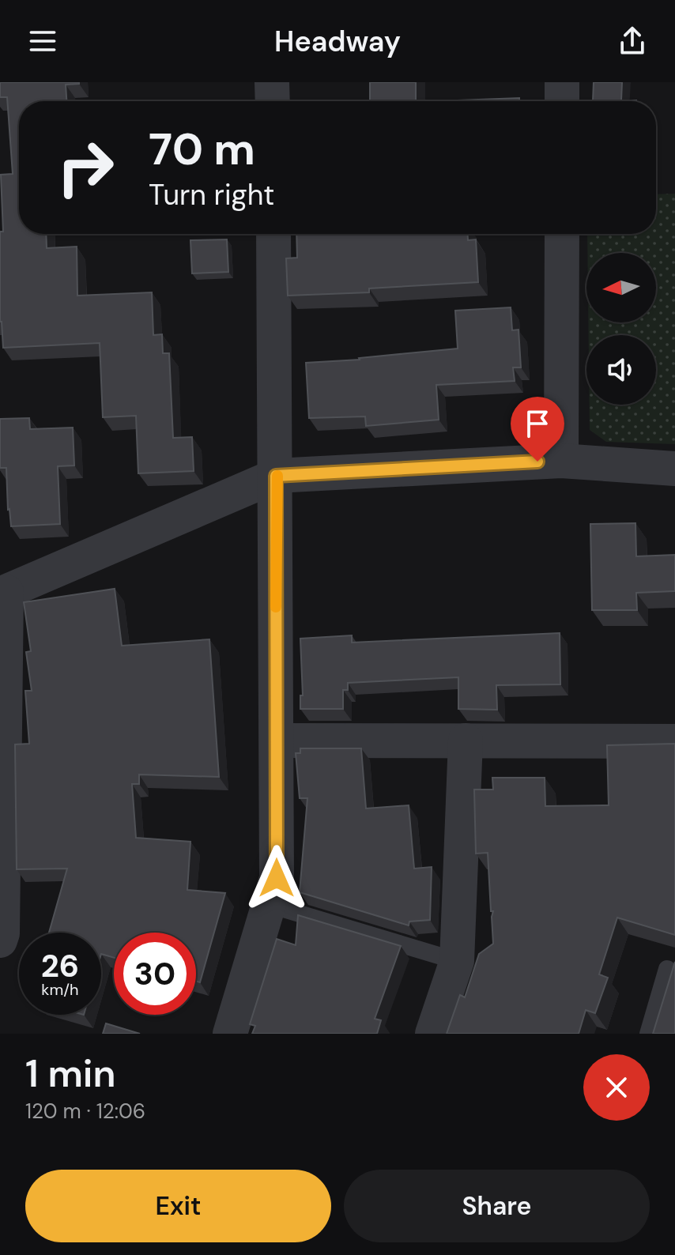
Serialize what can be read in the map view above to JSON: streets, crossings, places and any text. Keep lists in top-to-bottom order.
{
  "north": "left",
  "page": {
    "header": "Headway",
    "turn": ["70 m", "Turn right"],
    "speed": "26 km/h",
    "limit": "30",
    "heading": ["1 min", "120 m · 12:06"],
    "buttons": ["Exit", "Share"]
  }
}
